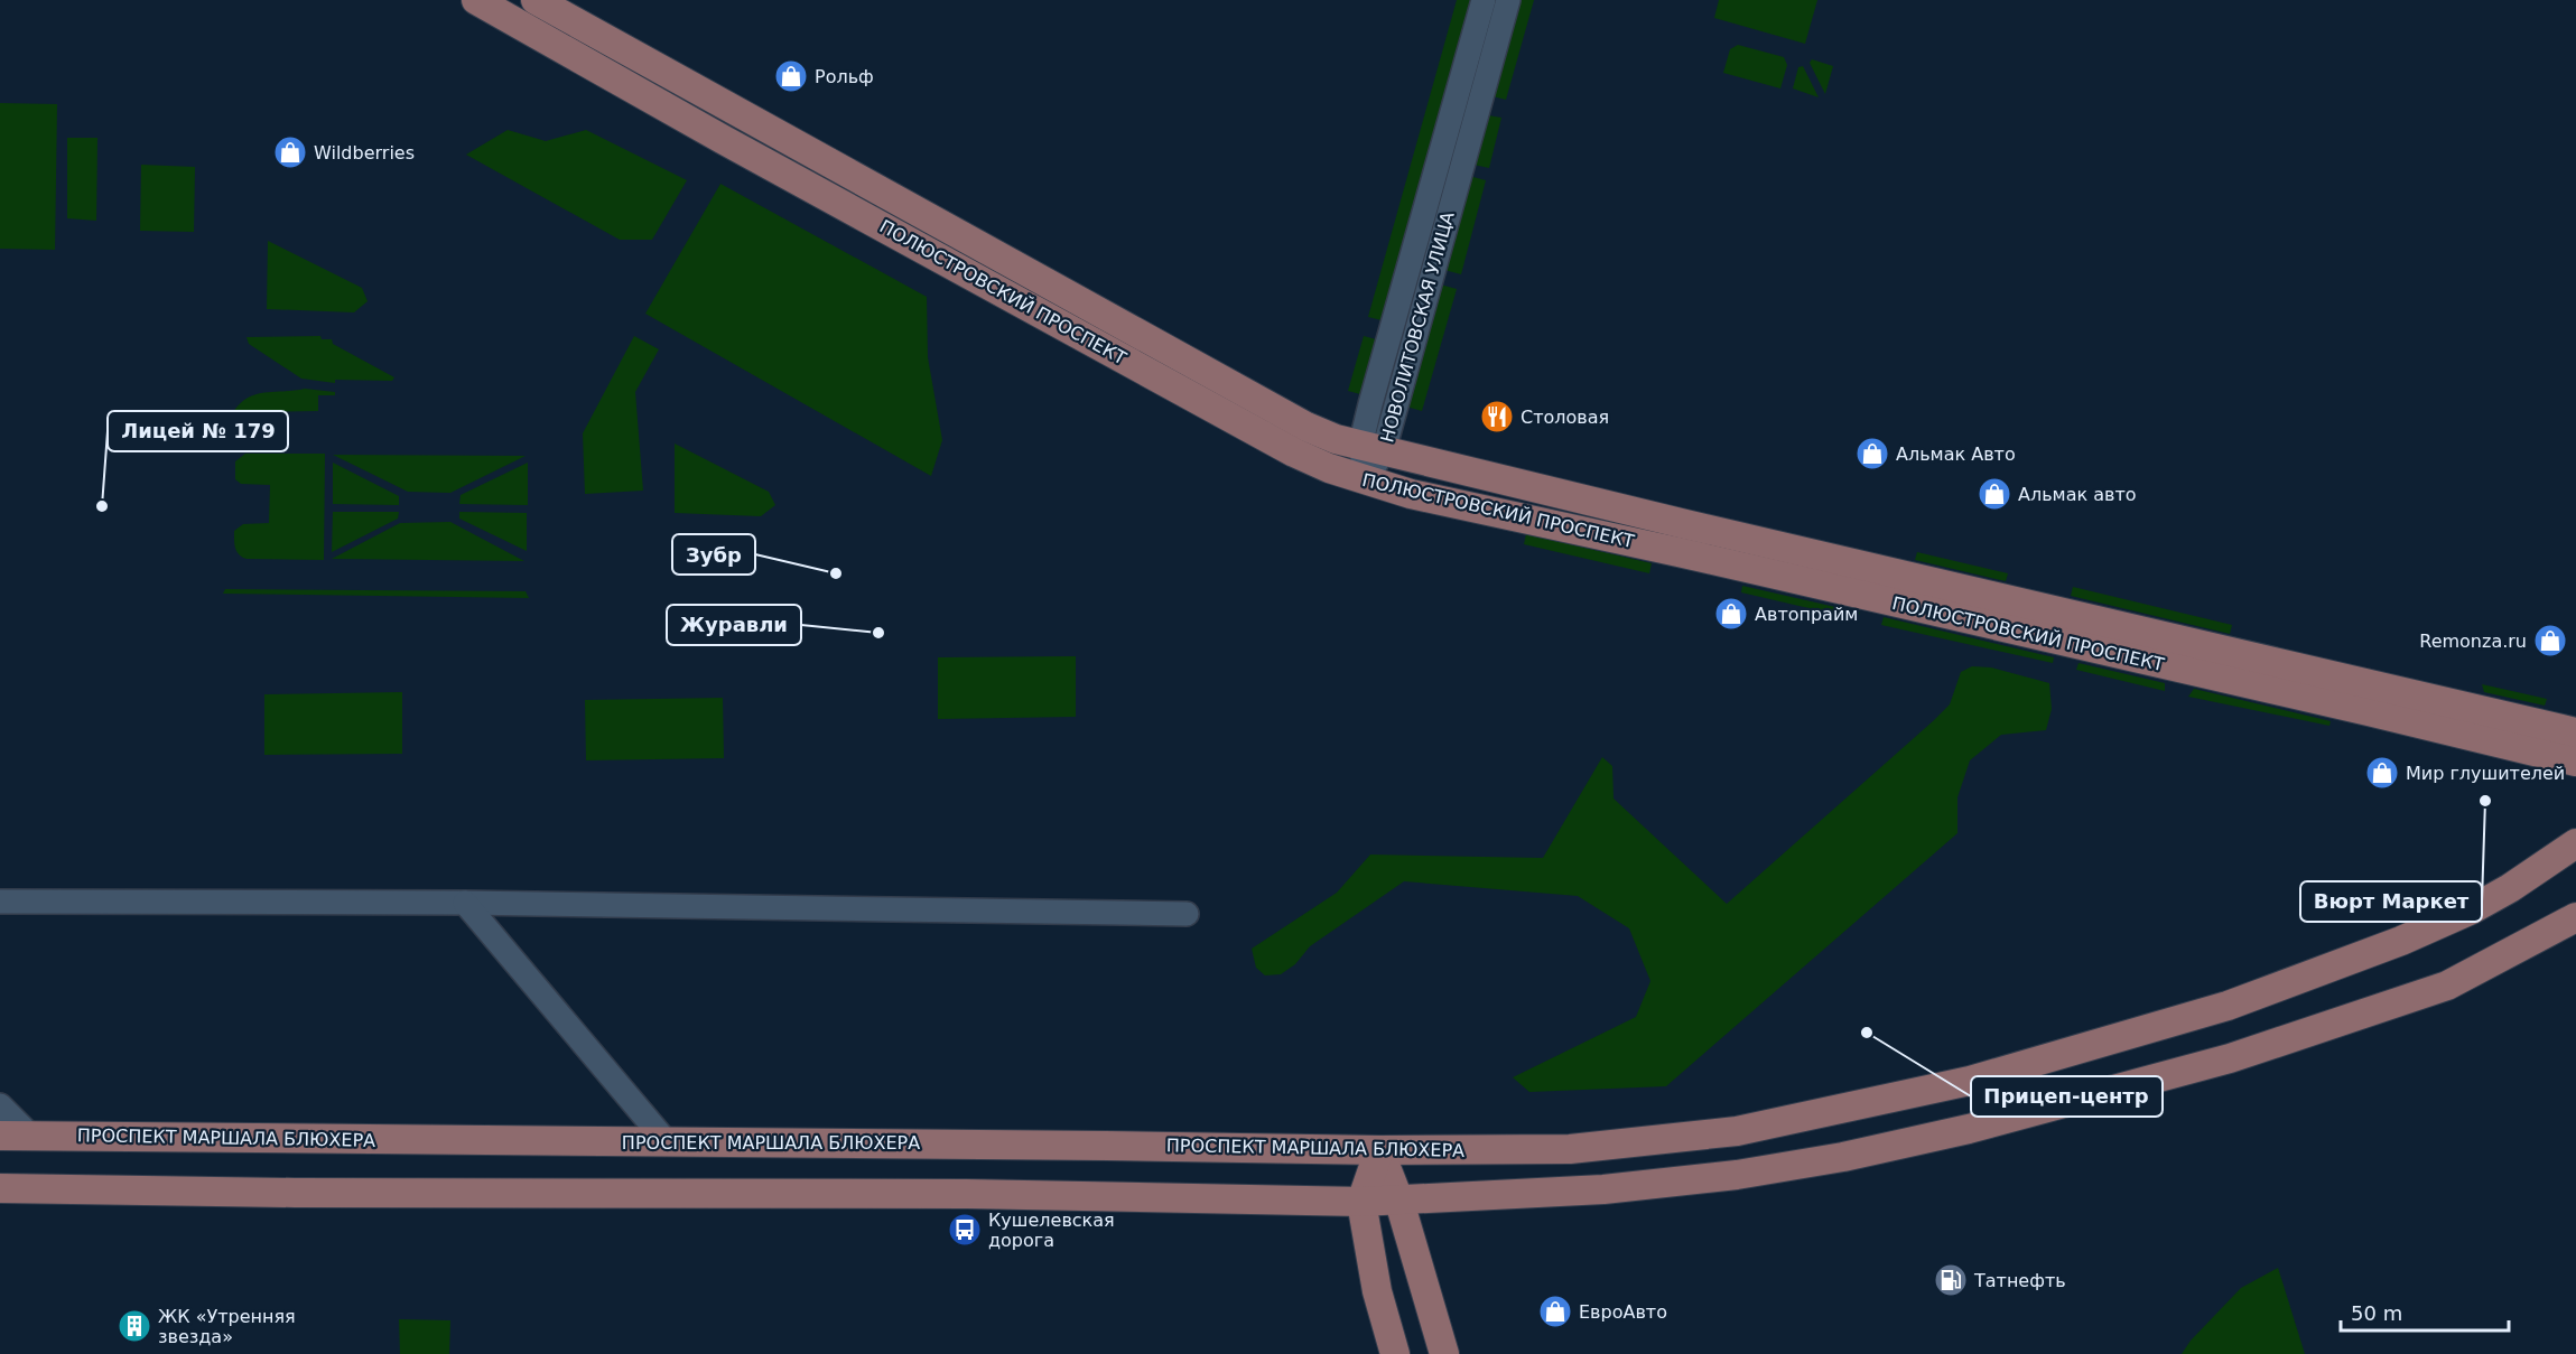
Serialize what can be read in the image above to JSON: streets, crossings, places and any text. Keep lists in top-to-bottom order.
{
  "streets": {
    "main road": ["ПОЛЮСТРОВСКИЙ ПРОСПЕКТ", "ПРОСПЕКТ МАРШАЛА БЛЮХЕРА"],
    "street": ["НОВОЛИТОВСКАЯ УЛИЦА"]
  },
  "crossings": [
    ["ПОЛЮСТРОВСКИЙ ПРОСПЕКТ", "НОВОЛИТОВСКАЯ УЛИЦА"]
  ],
  "places": {
    "shop": [
      "Рольф",
      "Wildberries",
      "Альмак Авто",
      "Альмак авто",
      "Автопрайм",
      "Remonza.ru",
      "Мир глушителей",
      "ЕвроАвто"
    ],
    "restaurant": ["Столовая"],
    "other": [
      "Лицей № 179",
      "Зубр",
      "Журавли",
      "Вюрт Маркет",
      "Прицеп-центр"
    ],
    "bus stop": ["Кушелевская дорога"],
    "fuel station": ["Татнефть"],
    "building": ["ЖК «Утренняя звезда»"]
  },
  "scale_bar": "50 m"
}
